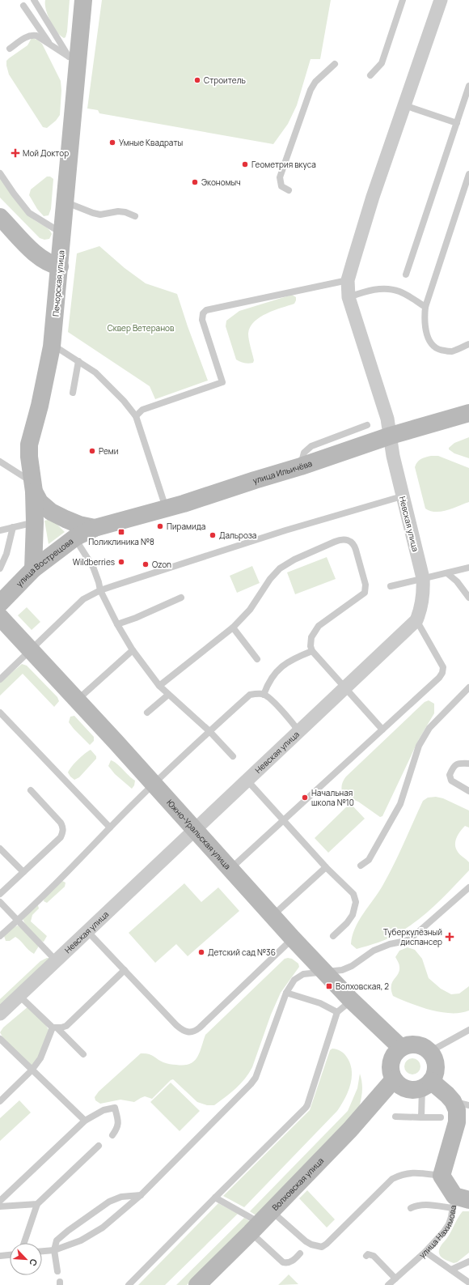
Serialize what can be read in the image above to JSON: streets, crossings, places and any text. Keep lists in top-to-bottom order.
{
  "streets": {
    "main road": [
      "Печорская улица",
      "улица Ильичёва",
      "улица Вострецова",
      "Южно-Уральская улица",
      "Волховская улица",
      "улица Нахимова"
    ],
    "street": ["Невская улица"]
  },
  "crossings": [
    ["Печорская улица", "улица Ильичёва"],
    ["Печорская улица", "улица Вострецова"],
    ["улица Ильичёва", "Невская улица"],
    ["улица Ильичёва", "улица Вострецова"],
    ["Невская улица", "Южно-Уральская улица"],
    ["Южно-Уральская улица", "Волховская улица"]
  ],
  "parks": ["Сквер Ветеранов"],
  "places": {
    "other": [
      "Строитель",
      "Умные Квадраты",
      "Геометрия вкуса",
      "Экономыч",
      "Реми",
      "Пирамида",
      "Дальроза",
      "Wildberries",
      "Ozon",
      "Начальная школа №10",
      "Детский сад №36"
    ],
    "health": ["Мой Доктор", "Туберкулёзный диспансер"],
    "transit": ["Поликлиника №8", "Волховская, 2"]
  },
  "north": "bottom right"
}
